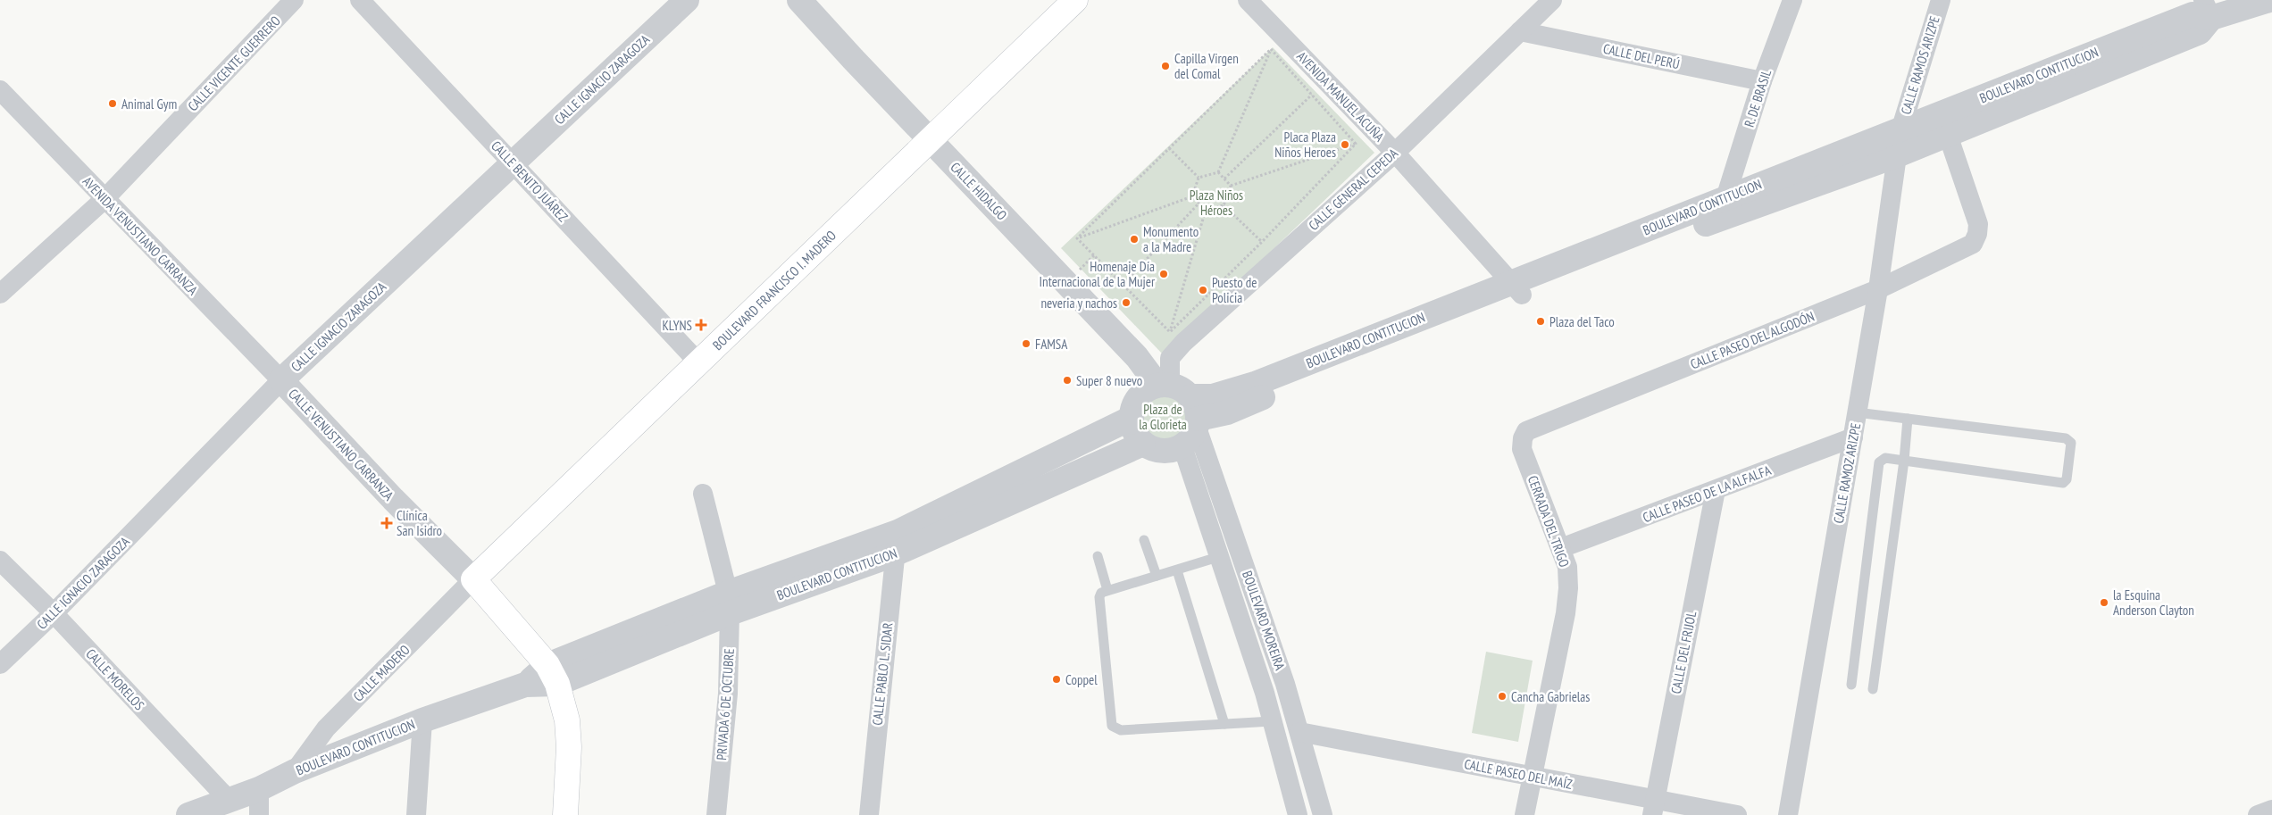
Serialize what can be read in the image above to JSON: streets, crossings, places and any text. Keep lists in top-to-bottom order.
{
  "streets": {
    "main road": ["BOULEVARD FRANCISCO I. MADERO", "CALLE VENUSTIANO CARRANZA"],
    "street": [
      "CALLE DEL PERÚ",
      "CALLE VICENTE GUERRERO",
      "CALLE RAMOS ARIZPE",
      "BOULEVARD CONTITUCION",
      "CALLE IGNACIO ZARAGOZA",
      "AVENIDA MANUEL ACUÑA",
      "R. DE BRASIL",
      "CALLE BENITO JUÁREZ",
      "CALLE GENERAL CEPEDA",
      "CALLE HIDALGO",
      "AVENIDA VENUSTIANO CARRANZA",
      "CALLE PASEO DEL ALGODÓN",
      "CALLE RAMOZ ARIZPE",
      "CALLE PASEO DE LA ALFALFA",
      "CERRADA DEL TRIGO",
      "BOULEVARD MOREIRA",
      "CALLE DEL FRIJOL",
      "CALLE MADERO",
      "CALLE PABLO L. SIDAR",
      "CALLE MORELOS",
      "PRIVADA 6 DE OCTUBRE",
      "CALLE PASEO DEL MAÍZ"
    ]
  },
  "crossings": [
    ["CALLE DEL PERÚ", "R. DE BRASIL"],
    ["CALLE DEL PERÚ", "CALLE GENERAL CEPEDA"],
    ["CALLE VICENTE GUERRERO", "AVENIDA VENUSTIANO CARRANZA"],
    ["CALLE RAMOS ARIZPE", "BOULEVARD CONTITUCION"],
    ["CALLE RAMOS ARIZPE", "CALLE RAMOZ ARIZPE"],
    ["BOULEVARD CONTITUCION", "AVENIDA MANUEL ACUÑA"],
    ["BOULEVARD CONTITUCION", "R. DE BRASIL"],
    ["BOULEVARD CONTITUCION", "CALLE HIDALGO"],
    ["BOULEVARD CONTITUCION", "CALLE PASEO DEL ALGODÓN"],
    ["BOULEVARD CONTITUCION", "CALLE VENUSTIANO CARRANZA"],
    ["BOULEVARD CONTITUCION", "CALLE RAMOZ ARIZPE"],
    ["BOULEVARD CONTITUCION", "BOULEVARD MOREIRA"],
    ["BOULEVARD CONTITUCION", "CALLE MADERO"],
    ["BOULEVARD CONTITUCION", "CALLE PABLO L. SIDAR"],
    ["BOULEVARD CONTITUCION", "CALLE MORELOS"],
    ["BOULEVARD CONTITUCION", "PRIVADA 6 DE OCTUBRE"],
    ["CALLE IGNACIO ZARAGOZA", "CALLE BENITO JUÁREZ"],
    ["CALLE IGNACIO ZARAGOZA", "AVENIDA VENUSTIANO CARRANZA"],
    ["CALLE IGNACIO ZARAGOZA", "CALLE VENUSTIANO CARRANZA"],
    ["CALLE IGNACIO ZARAGOZA", "CALLE MORELOS"],
    ["AVENIDA MANUEL ACUÑA", "CALLE GENERAL CEPEDA"],
    ["CALLE BENITO JUÁREZ", "BOULEVARD FRANCISCO I. MADERO"],
    ["CALLE HIDALGO", "BOULEVARD FRANCISCO I. MADERO"],
    ["CALLE HIDALGO", "BOULEVARD MOREIRA"],
    ["AVENIDA VENUSTIANO CARRANZA", "CALLE VENUSTIANO CARRANZA"],
    ["BOULEVARD FRANCISCO I. MADERO", "CALLE VENUSTIANO CARRANZA"],
    ["BOULEVARD FRANCISCO I. MADERO", "CALLE MADERO"],
    ["CALLE PASEO DEL ALGODÓN", "CALLE RAMOZ ARIZPE"],
    ["CALLE PASEO DEL ALGODÓN", "CERRADA DEL TRIGO"],
    ["CALLE VENUSTIANO CARRANZA", "CALLE MADERO"],
    ["CALLE RAMOZ ARIZPE", "CALLE PASEO DE LA ALFALFA"],
    ["CALLE PASEO DE LA ALFALFA", "CERRADA DEL TRIGO"],
    ["CALLE PASEO DE LA ALFALFA", "CALLE DEL FRIJOL"],
    ["CERRADA DEL TRIGO", "CALLE PASEO DEL MAÍZ"],
    ["BOULEVARD MOREIRA", "CALLE PASEO DEL MAÍZ"],
    ["CALLE DEL FRIJOL", "CALLE PASEO DEL MAÍZ"]
  ],
  "parks": ["Plaza Niños Héroes", "Plaza de la Glorieta"],
  "places": {
    "other": [
      "Capilla Virgen del Comal",
      "Animal Gym",
      "Placa Plaza Niños Heroes",
      "Monumento a la Madre",
      "Homenaje Día Internacional de la Mujer",
      "Puesto de Policia",
      "neveria y nachos",
      "Plaza del Taco",
      "FAMSA",
      "Super 8 nuevo",
      "la Esquina Anderson Clayton",
      "Coppel",
      "Cancha Gabrielas"
    ],
    "health": ["KLYNS", "Clínica San Isidro"]
  }
}
